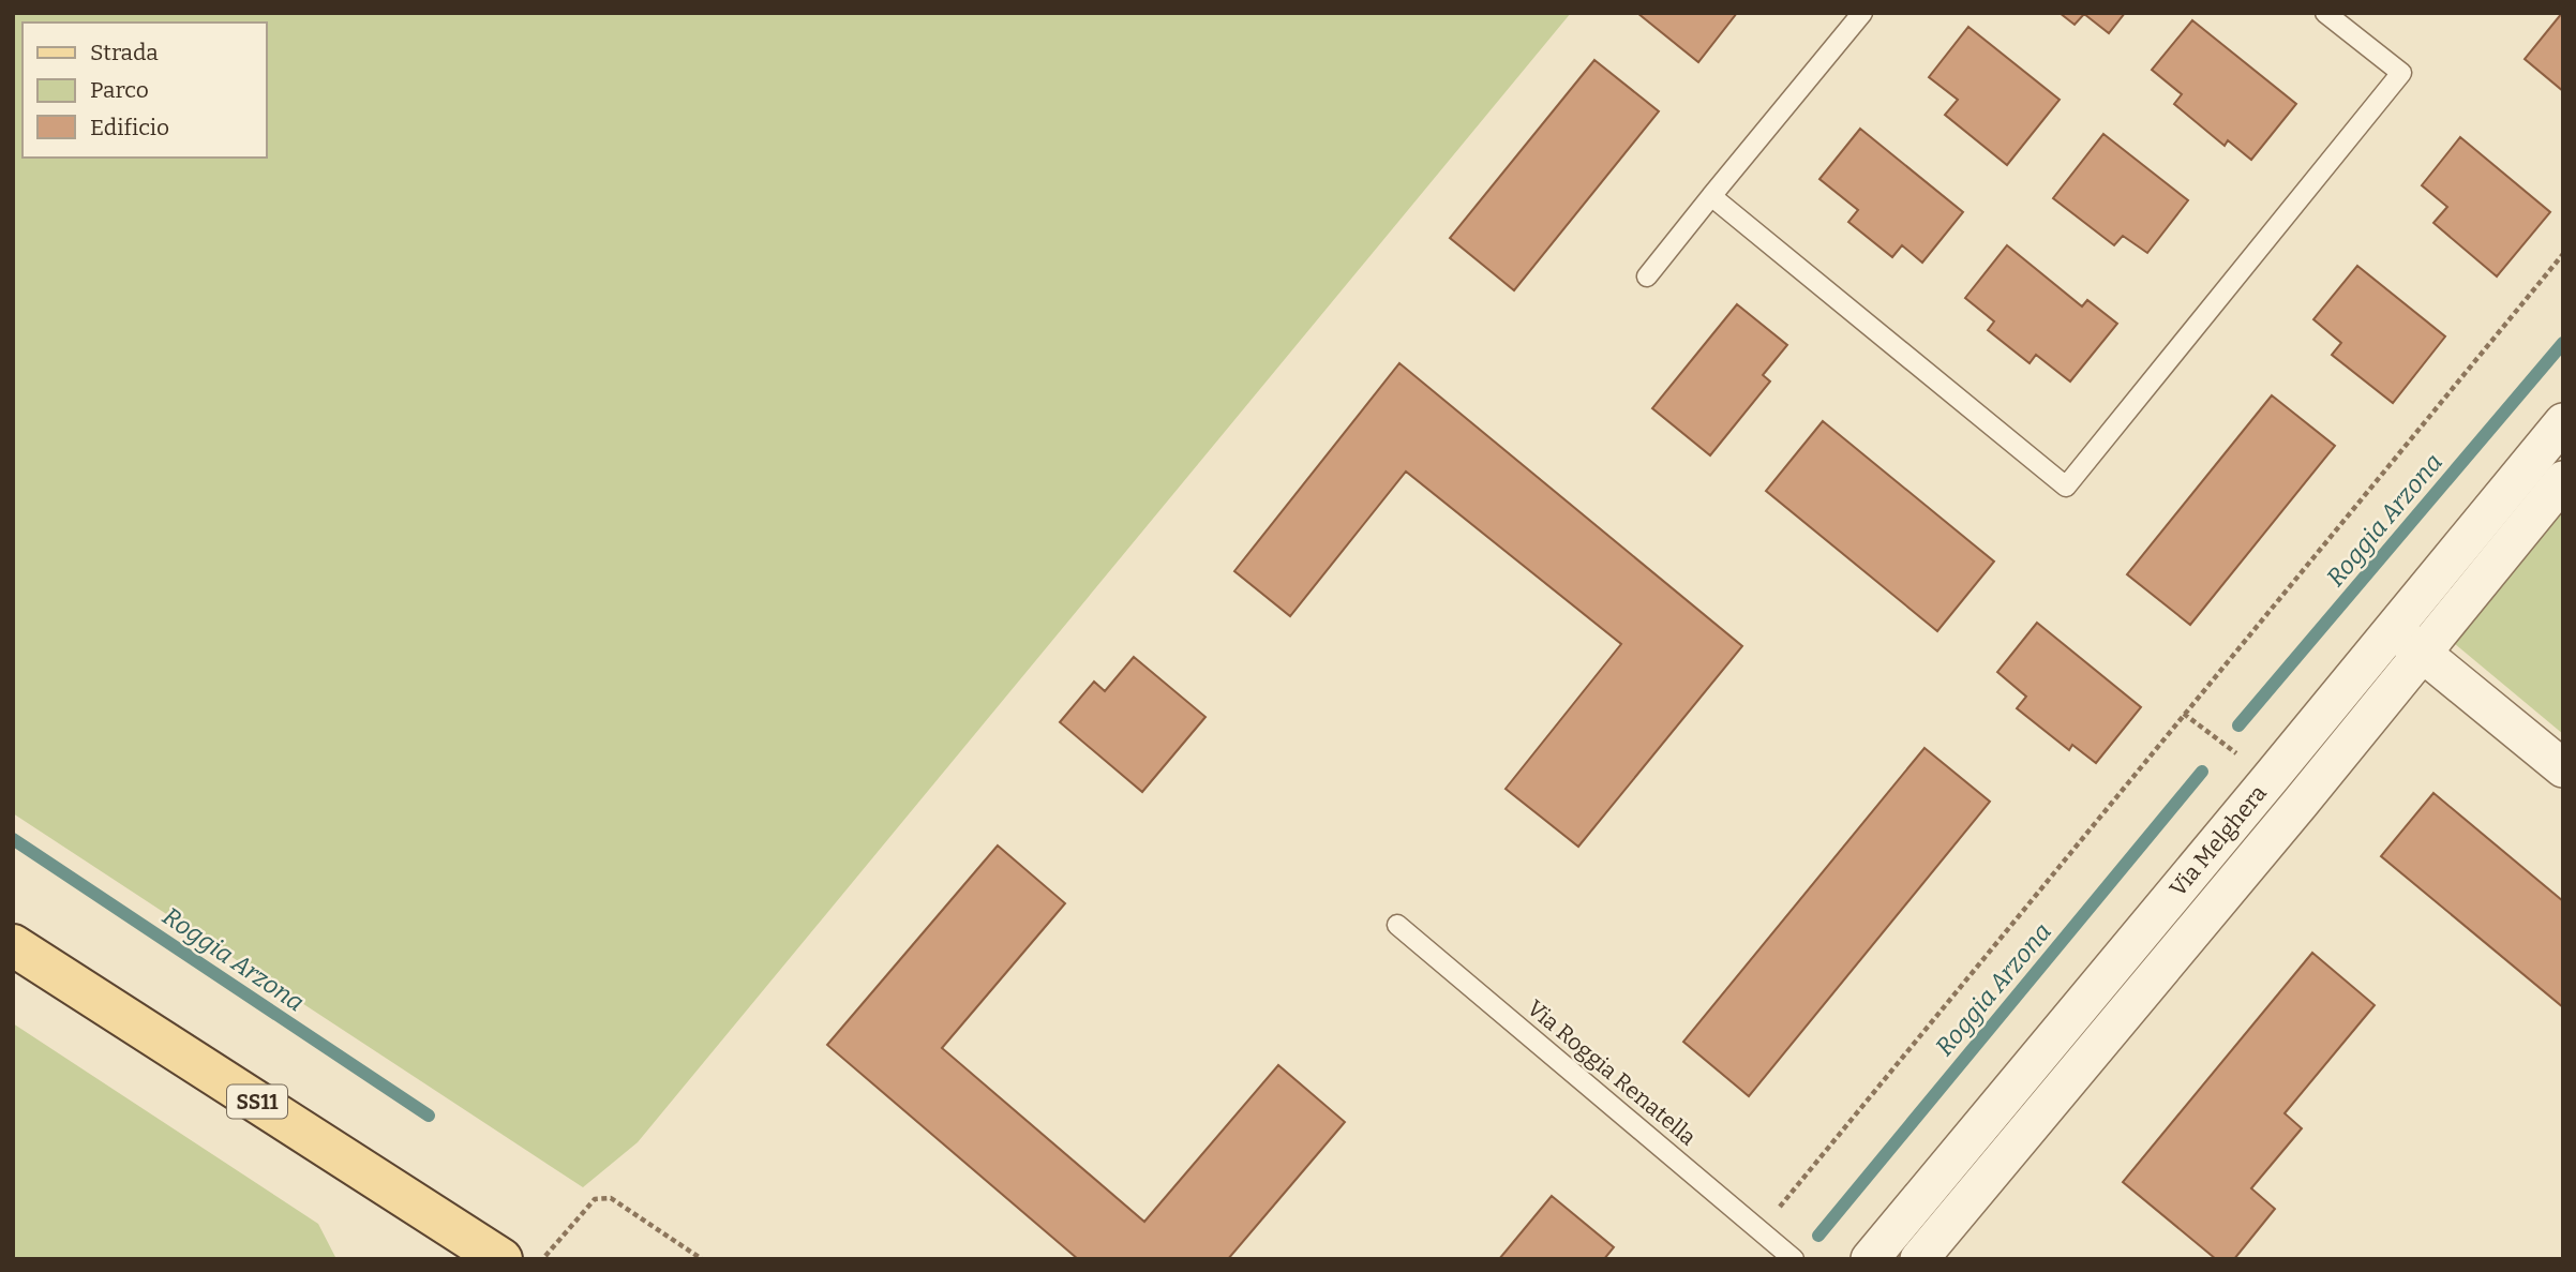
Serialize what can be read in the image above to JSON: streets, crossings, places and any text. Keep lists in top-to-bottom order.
{
  "streets": {
    "main road": ["SS11"],
    "street": ["Via Melghera"],
    "lane": ["Via Roggia Renatella"]
  },
  "water": ["Roggia Arzona"],
  "legend": ["Strada", "Parco", "Edificio"]
}
